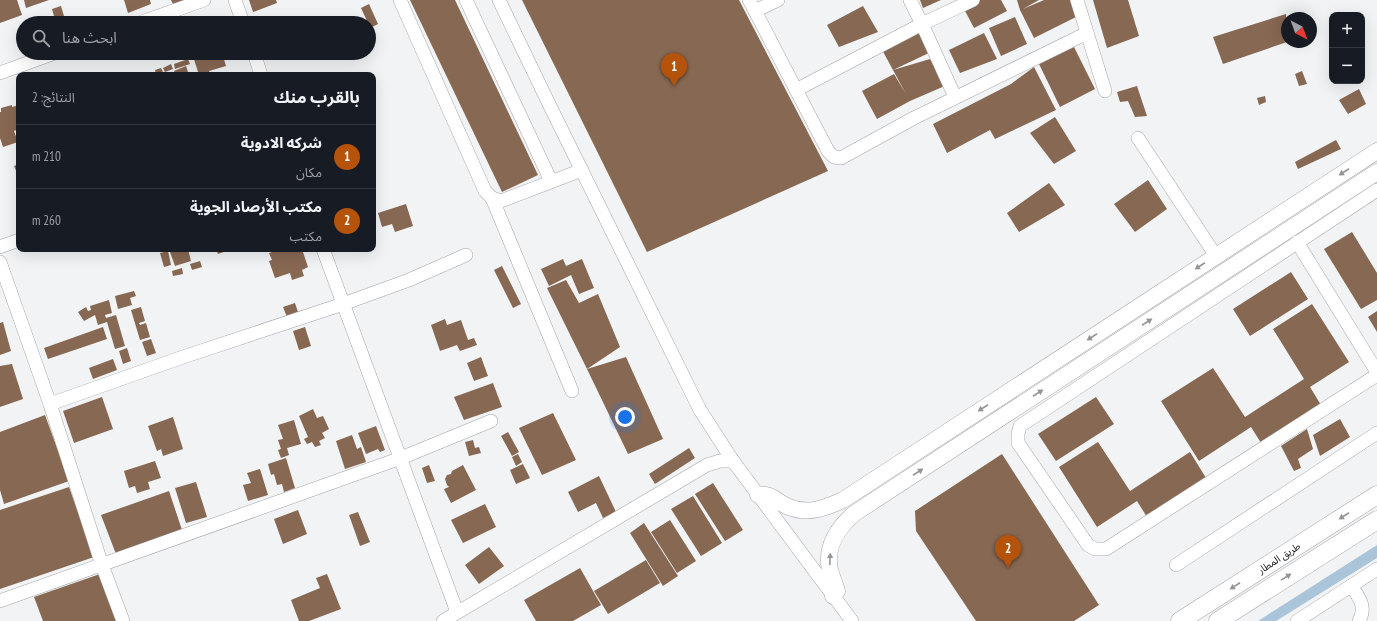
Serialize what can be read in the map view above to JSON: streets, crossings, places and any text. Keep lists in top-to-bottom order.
{
  "streets": {
    "highway": ["طريق المطار"]
  },
  "north": "bottom right",
  "page": {
    "map_buttons": ["+", "−"],
    "search": "ابحث هنا",
    "pins": ["1", "2"],
    "heading": ["بالقرب منك", "النتائج: 2"],
    "list": [
      {
        "mark": "1",
        "name": "شركه الادوية",
        "note": "مكان",
        "value": "210 m"
      },
      {
        "mark": "2",
        "name": "مكتب الأرصاد الجوية",
        "note": "مكتب",
        "value": "260 m"
      }
    ]
  }
}
